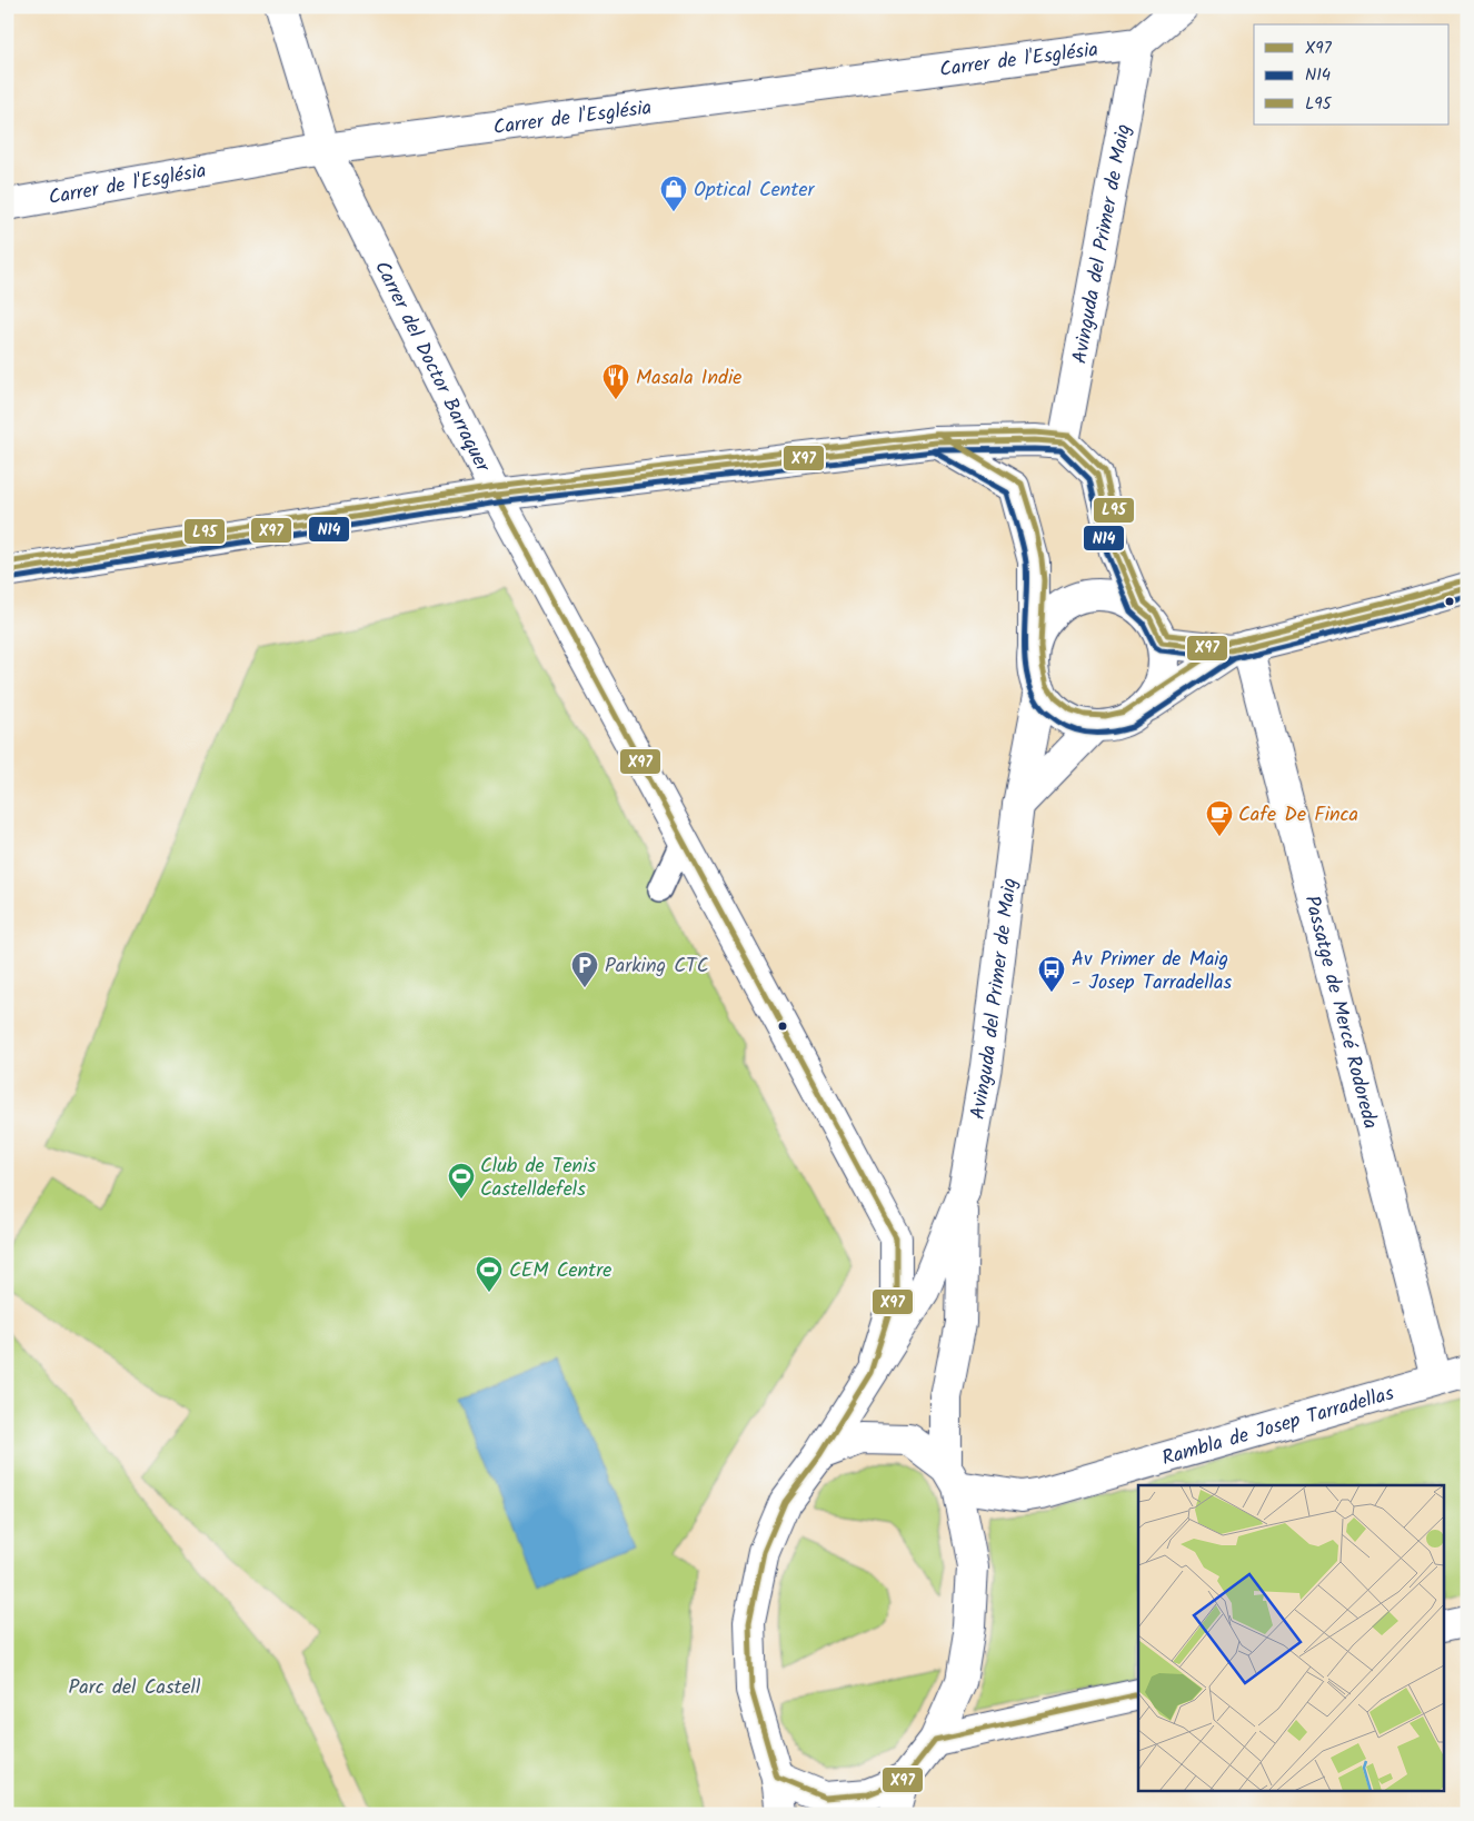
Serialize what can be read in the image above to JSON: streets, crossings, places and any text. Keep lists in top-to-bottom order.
{
  "streets": {
    "street": [
      "Carrer de l'Església",
      "Avinguda del Primer de Maig",
      "Carrer del Doctor Barraquer",
      "Passatge de Mercé Rodoreda",
      "Rambla de Josep Tarradellas"
    ]
  },
  "crossings": [
    ["Carrer de l'Església", "Avinguda del Primer de Maig"],
    ["Carrer de l'Església", "Carrer del Doctor Barraquer"],
    ["Avinguda del Primer de Maig", "Carrer del Doctor Barraquer"],
    ["Avinguda del Primer de Maig", "Rambla de Josep Tarradellas"],
    ["Passatge de Mercé Rodoreda", "Rambla de Josep Tarradellas"]
  ],
  "parks": ["Parc del Castell"],
  "places": {
    "shop": ["Optical Center"],
    "restaurant": ["Masala Indie"],
    "cafe": ["Cafe De Finca"],
    "parking": ["Parking CTC"],
    "bus stop": ["Av Primer de Maig - Josep Tarradellas"],
    "sports": ["Club de Tenis Castelldefels", "CEM Centre"]
  },
  "lines": ["transit line L95", "transit line X97", "transit line N14"],
  "legend": ["X97", "N14", "L95"]
}
